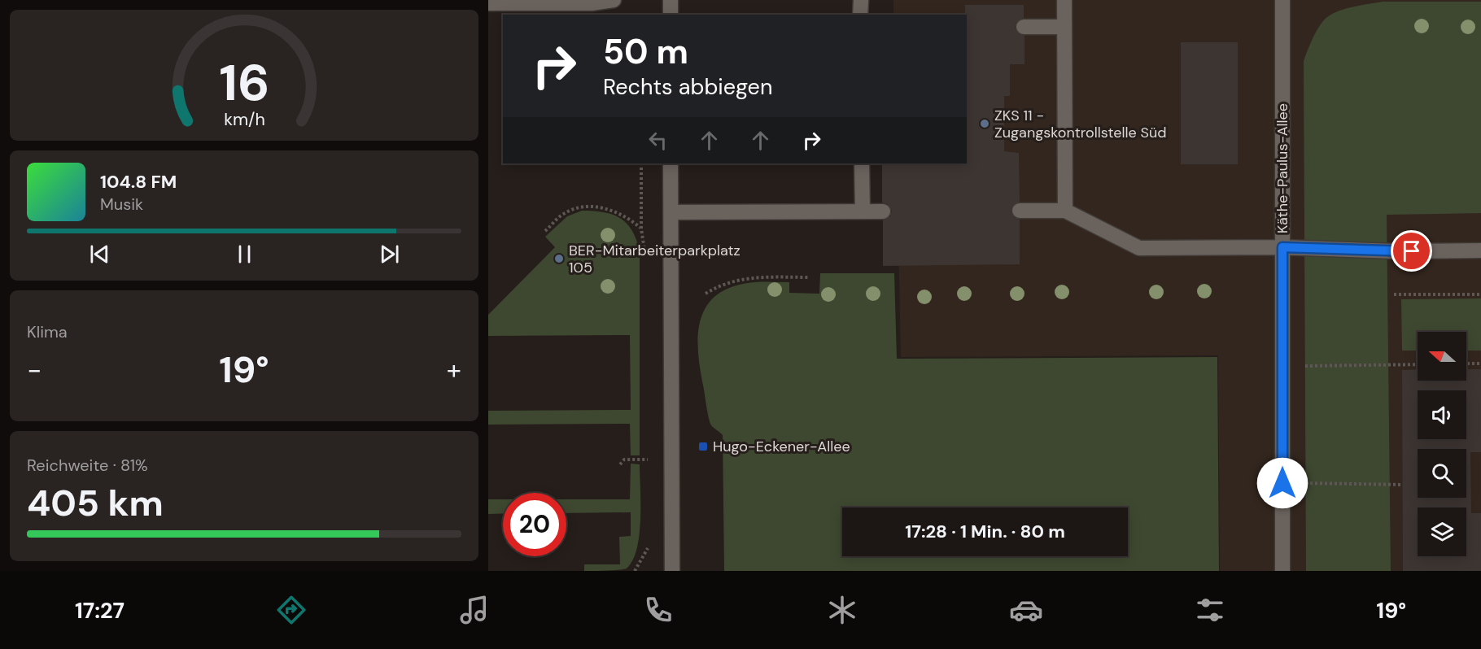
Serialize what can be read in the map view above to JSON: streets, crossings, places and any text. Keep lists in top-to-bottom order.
{
  "streets": {
    "street": ["Käthe-Paulus-Allee"]
  },
  "places": {
    "other": ["ZKS 11 - Zugangskontrollstelle Süd", "BER-Mitarbeiterparkplatz 105"],
    "transit": ["Hugo-Eckener-Allee"]
  },
  "north": "left",
  "page": {
    "turn": ["50 m", "Rechts abbiegen"],
    "song": ["104.8 FM", "Musik"],
    "tile": [
      "Klima",
      ["Reichweite · 81%", "405 km"]
    ],
    "heat": ["−", "19°", "+"],
    "limit": "20",
    "trip": "17:28 · 1 Min. · 80 m",
    "tabs": ["17:27", "19°"],
    "gauge": ["16", "km/h"]
  }
}
